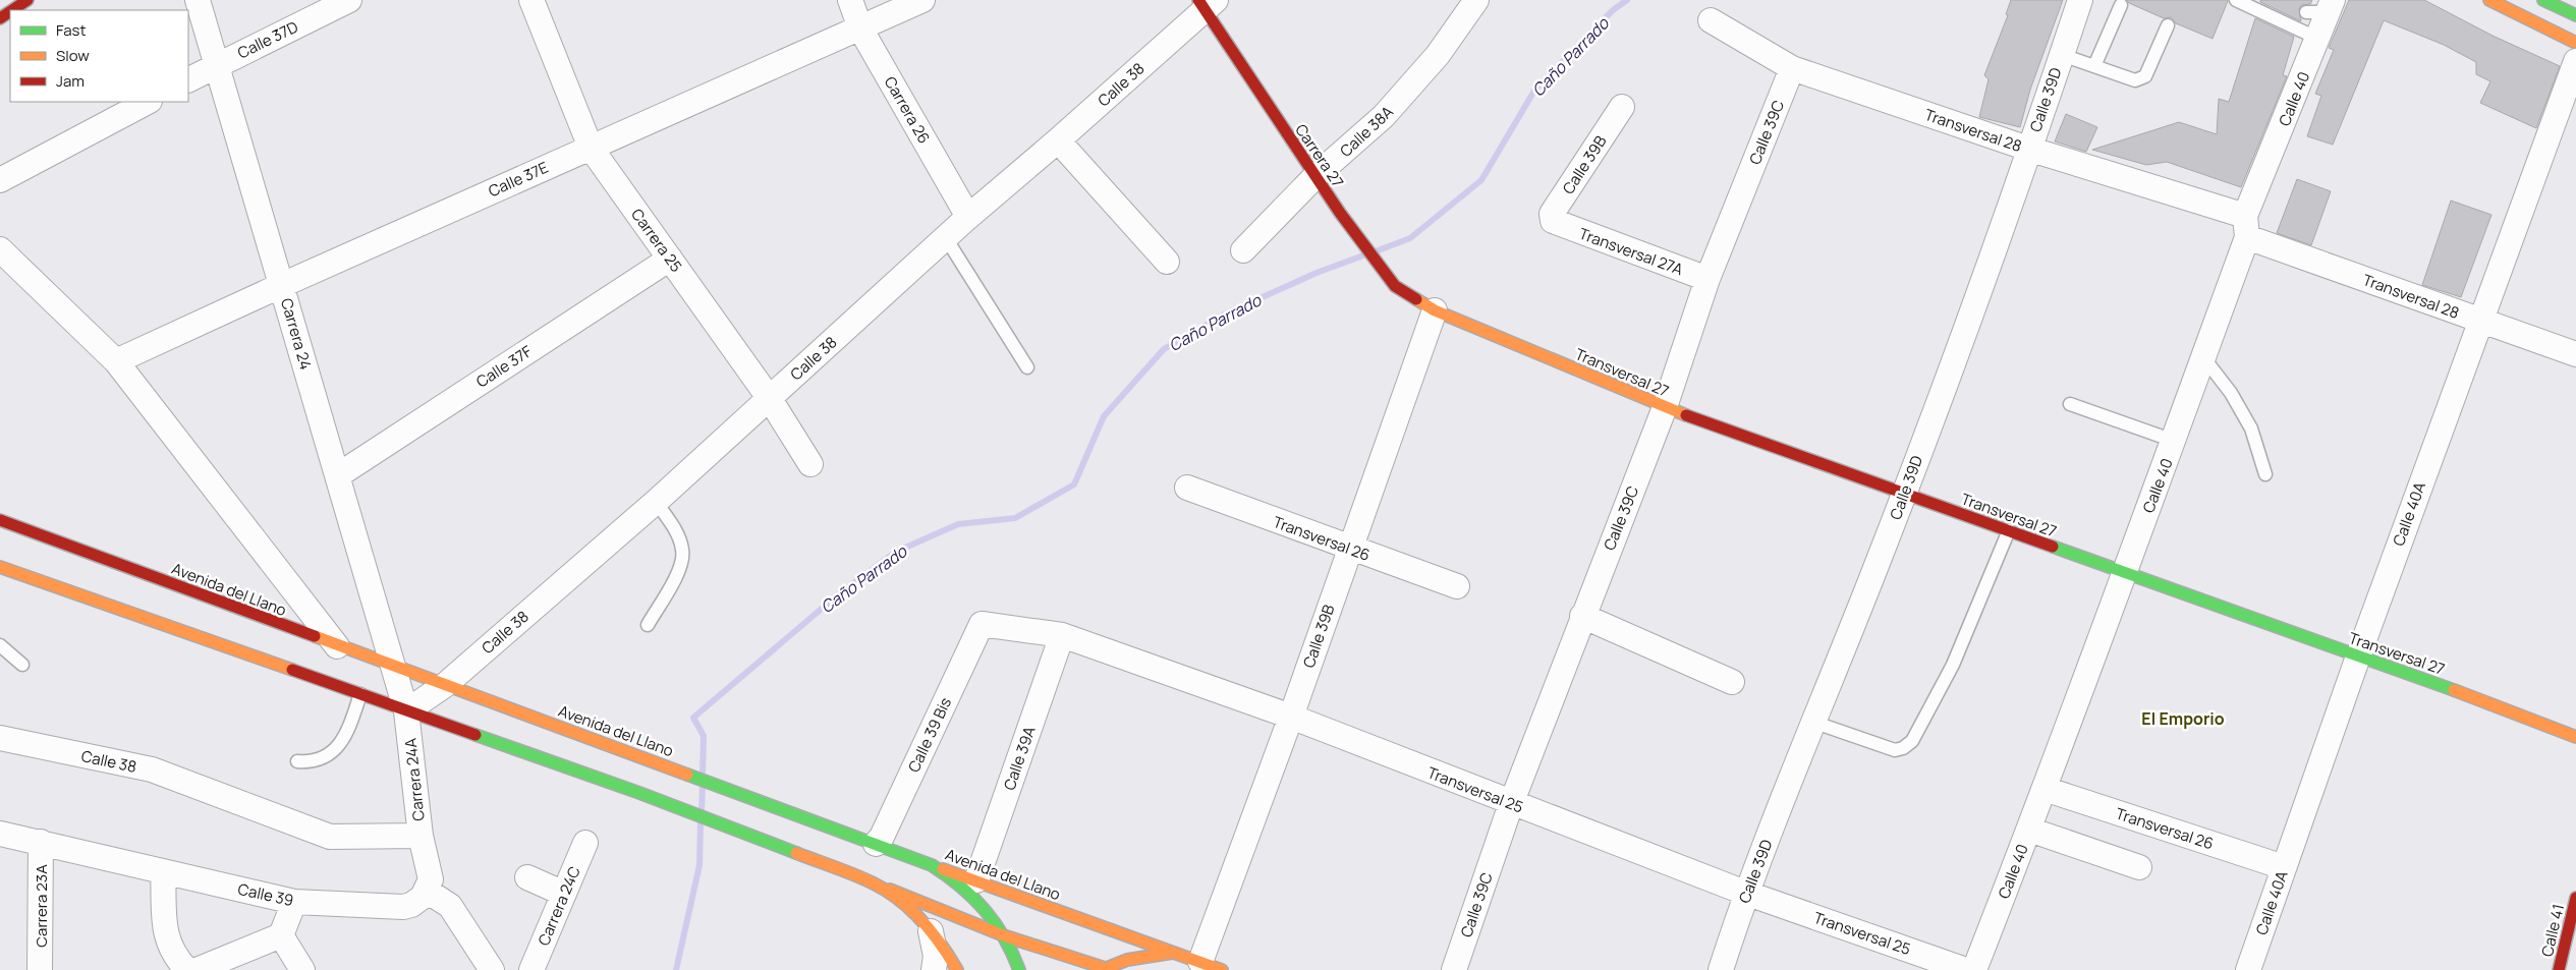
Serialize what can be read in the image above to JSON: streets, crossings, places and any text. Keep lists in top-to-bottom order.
{
  "streets": {
    "main road": [
      "Carrera 27",
      "Transversal 27",
      "Avenida del Llano",
      "Calle 41"
    ],
    "street": [
      "Calle 37D",
      "Calle 38",
      "Calle 40",
      "Calle 39D",
      "Carrera 26",
      "Transversal 28",
      "Calle 38A",
      "Calle 39C",
      "Calle 39B",
      "Calle 37E",
      "Carrera 25",
      "Transversal 27A",
      "Carrera 24",
      "Calle 37F",
      "Calle 40A",
      "Transversal 26",
      "Calle 39 Bis",
      "Calle 39A",
      "Carrera 24A",
      "Transversal 25",
      "Calle 39",
      "Carrera 23A",
      "Carrera 24C"
    ]
  },
  "crossings": [
    ["Calle 37D", "Carrera 24"],
    ["Calle 38", "Carrera 26"],
    ["Calle 38", "Carrera 27"],
    ["Calle 38", "Carrera 25"],
    ["Calle 38", "Avenida del Llano"],
    ["Calle 38", "Carrera 24A"],
    ["Calle 40", "Transversal 28"],
    ["Calle 40", "Transversal 27"],
    ["Calle 40", "Transversal 26"],
    ["Calle 39D", "Transversal 28"],
    ["Calle 39D", "Transversal 27"],
    ["Calle 39D", "Transversal 25"],
    ["Carrera 26", "Calle 37E"],
    ["Transversal 28", "Calle 39C"],
    ["Transversal 28", "Calle 40A"],
    ["Calle 38A", "Carrera 27"],
    ["Calle 39C", "Transversal 27A"],
    ["Calle 39C", "Transversal 27"],
    ["Calle 39C", "Transversal 25"],
    ["Carrera 27", "Calle 39B"],
    ["Carrera 27", "Transversal 27"],
    ["Calle 39B", "Transversal 27A"],
    ["Calle 39B", "Transversal 27"],
    ["Calle 39B", "Transversal 26"],
    ["Calle 39B", "Avenida del Llano"],
    ["Calle 39B", "Transversal 25"],
    ["Calle 37E", "Carrera 25"],
    ["Calle 37E", "Carrera 24"],
    ["Carrera 25", "Calle 37F"],
    ["Carrera 24", "Calle 37F"],
    ["Carrera 24", "Avenida del Llano"],
    ["Carrera 24", "Carrera 24A"],
    ["Transversal 27", "Calle 40A"],
    ["Calle 40A", "Transversal 26"],
    ["Avenida del Llano", "Calle 39 Bis"],
    ["Avenida del Llano", "Calle 39A"],
    ["Avenida del Llano", "Carrera 24A"],
    ["Calle 39 Bis", "Transversal 25"],
    ["Calle 39A", "Transversal 25"],
    ["Carrera 24A", "Calle 39"],
    ["Calle 39", "Carrera 23A"]
  ],
  "districts": ["El Emporio"],
  "water": ["Caño Parrado"],
  "legend": ["Fast", "Slow", "Jam"]
}
